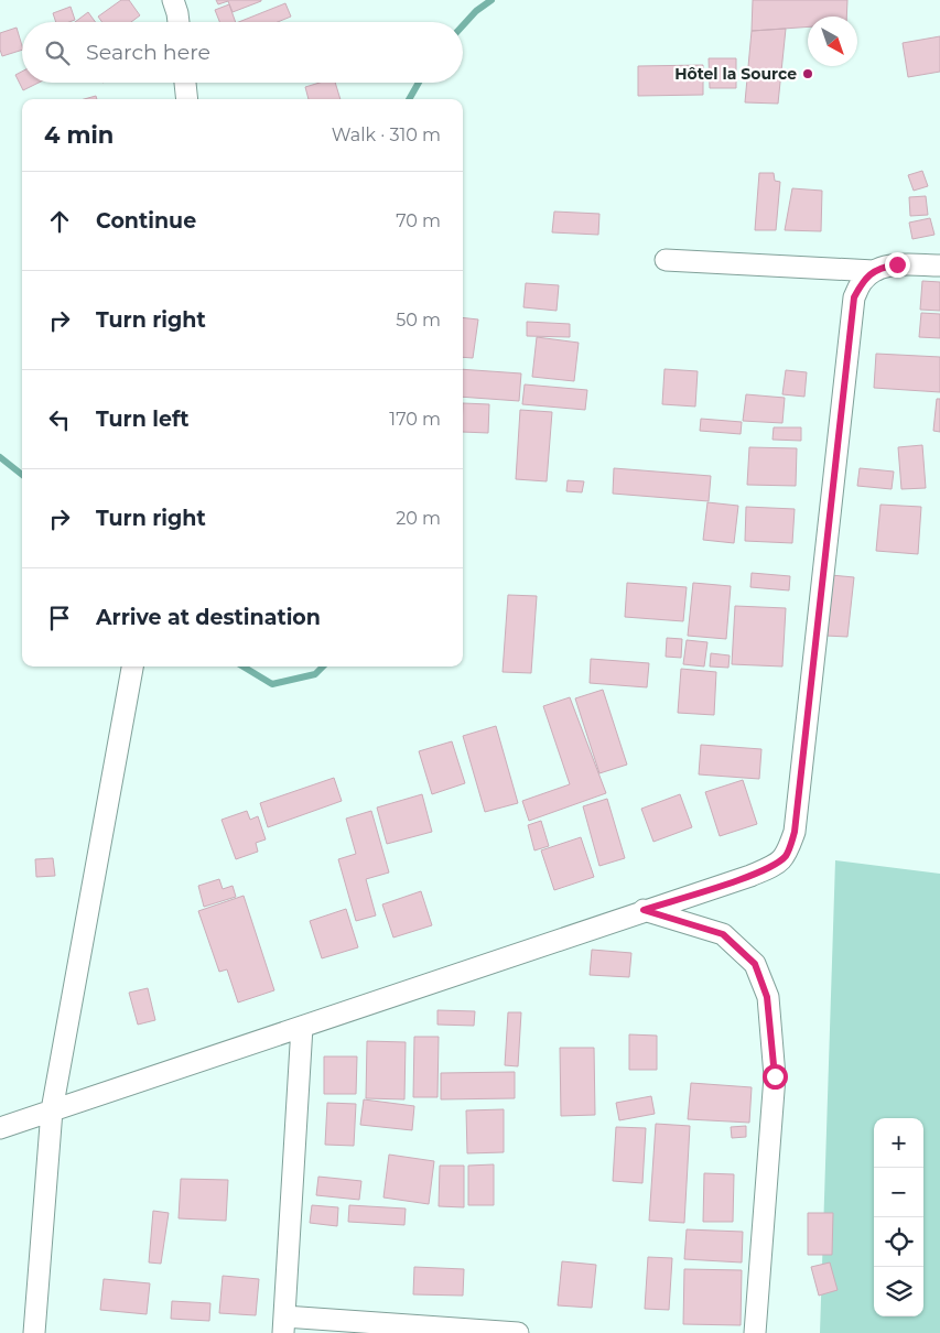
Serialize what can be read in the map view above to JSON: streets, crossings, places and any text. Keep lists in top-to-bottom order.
{
  "places": ["Hôtel la Source"],
  "north": "bottom right",
  "page": {
    "search": "Search here",
    "heading": ["4 min", "Walk · 310 m"],
    "list": [
      ["Continue", "70 m"],
      ["Turn right", "50 m"],
      ["Turn left", "170 m"],
      ["Turn right", "20 m"],
      "Arrive at destination"
    ],
    "map_buttons": ["+", "−"]
  }
}
